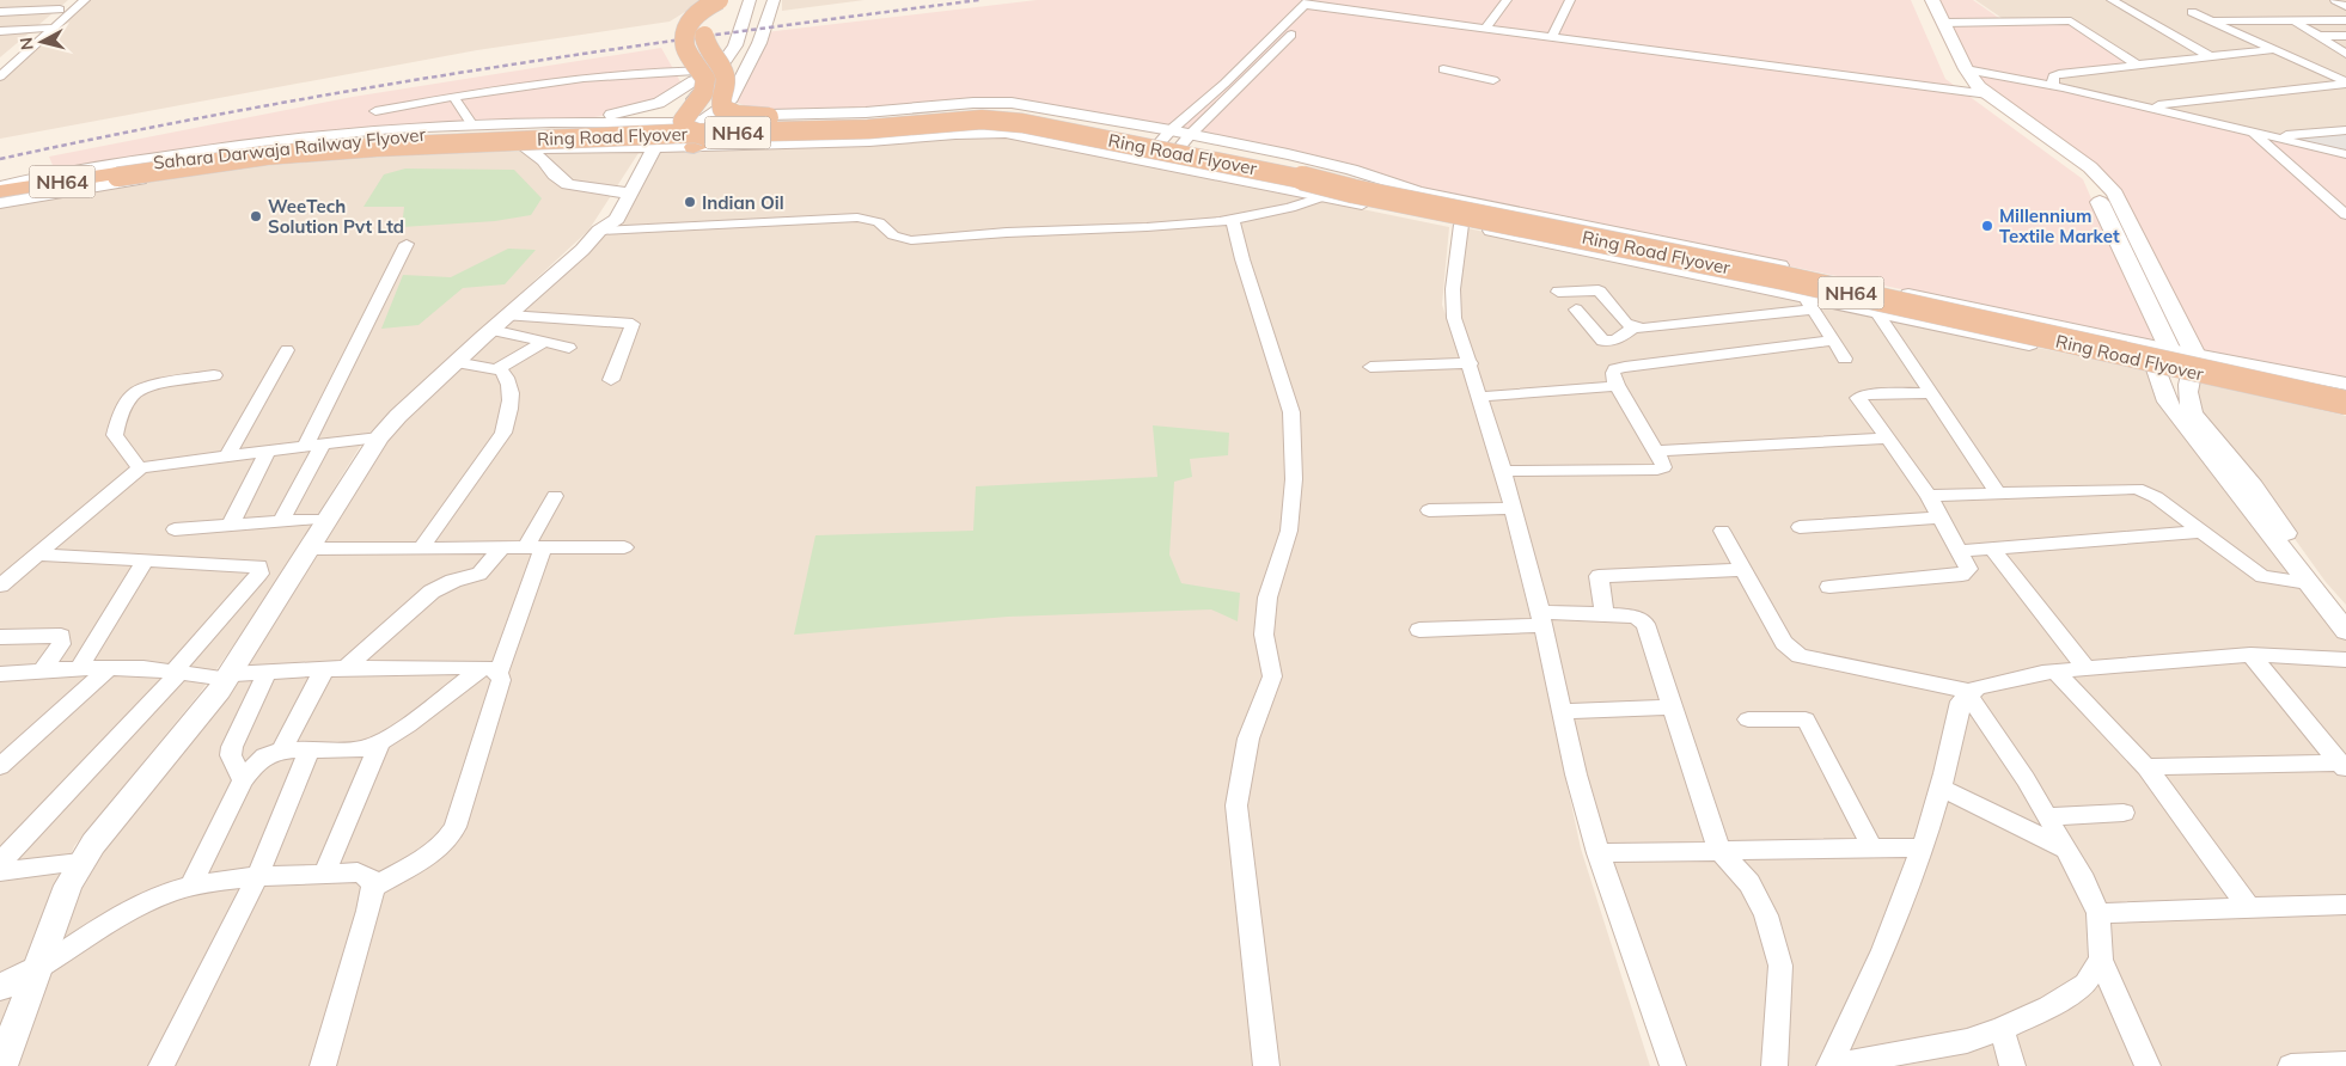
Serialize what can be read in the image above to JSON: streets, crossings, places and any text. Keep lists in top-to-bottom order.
{
  "streets": {
    "highway": ["NH64", "Ring Road Flyover", "Sahara Darwaja Railway Flyover"]
  },
  "crossings": [
    ["Ring Road Flyover", "Sahara Darwaja Railway Flyover"]
  ],
  "places": ["Indian Oil", "WeeTech Solution Pvt Ltd", "Millennium Textile Market"],
  "north": "left"
}
